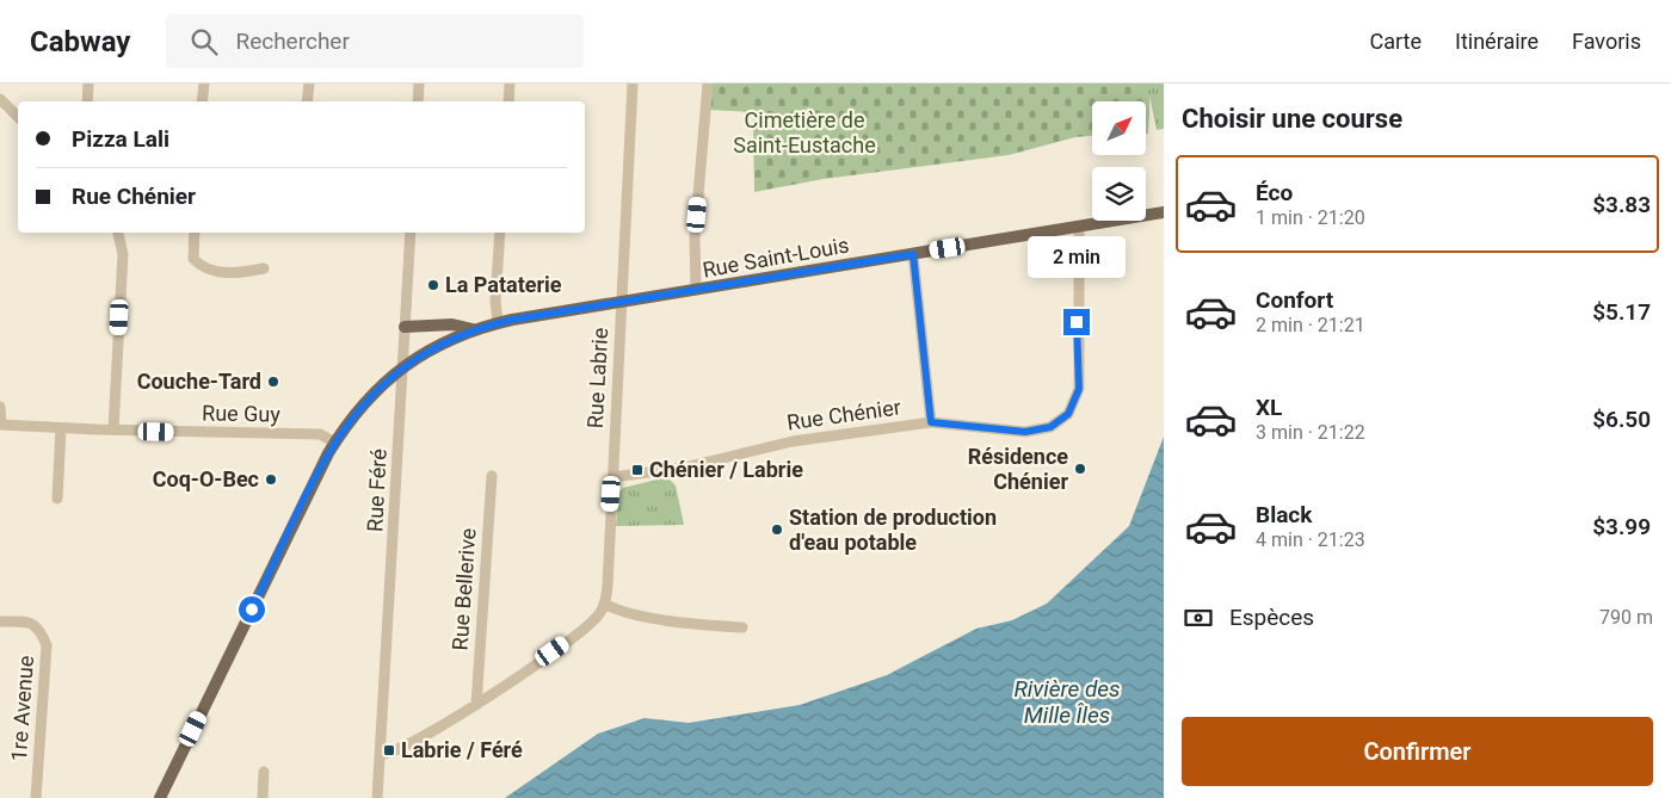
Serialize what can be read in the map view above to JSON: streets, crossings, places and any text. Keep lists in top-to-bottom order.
{
  "streets": {
    "main road": ["Rue Saint-Louis"],
    "street": [
      "Rue Labrie",
      "Rue Guy",
      "Rue Chénier",
      "Rue Féré",
      "Rue Bellerive",
      "1re Avenue"
    ]
  },
  "crossings": [
    ["Rue Saint-Louis", "Rue Labrie"],
    ["Rue Saint-Louis", "Rue Guy"],
    ["Rue Saint-Louis", "Rue Chénier"],
    ["Rue Saint-Louis", "Rue Féré"],
    ["Rue Labrie", "Rue Chénier"]
  ],
  "water": ["Rivière des Mille Îles"],
  "parks": ["Cimetière de Saint-Eustache"],
  "places": {
    "other": [
      "La Pataterie",
      "Couche-Tard",
      "Résidence Chénier",
      "Coq-O-Bec",
      "Station de production d'eau potable"
    ],
    "transit": ["Chénier / Labrie", "Labrie / Féré"]
  },
  "north": "top right",
  "page": {
    "header": "Cabway",
    "search": "Rechercher",
    "nav": ["Carte", "Itinéraire", "Favoris"],
    "heading": "Choisir une course",
    "banner": ["Pizza Lali", "Rue Chénier"],
    "list": [
      {
        "name": "Éco",
        "note": "1 min · 21:20",
        "value": "$3.83"
      },
      {
        "name": "Confort",
        "note": "2 min · 21:21",
        "value": "$5.17"
      },
      {
        "name": "XL",
        "note": "3 min · 21:22",
        "value": "$6.50"
      },
      {
        "name": "Black",
        "note": "4 min · 21:23",
        "value": "$3.99"
      }
    ],
    "bubble": "2 min",
    "pay": ["Espèces", "790 m"],
    "buttons": "Confirmer"
  }
}
